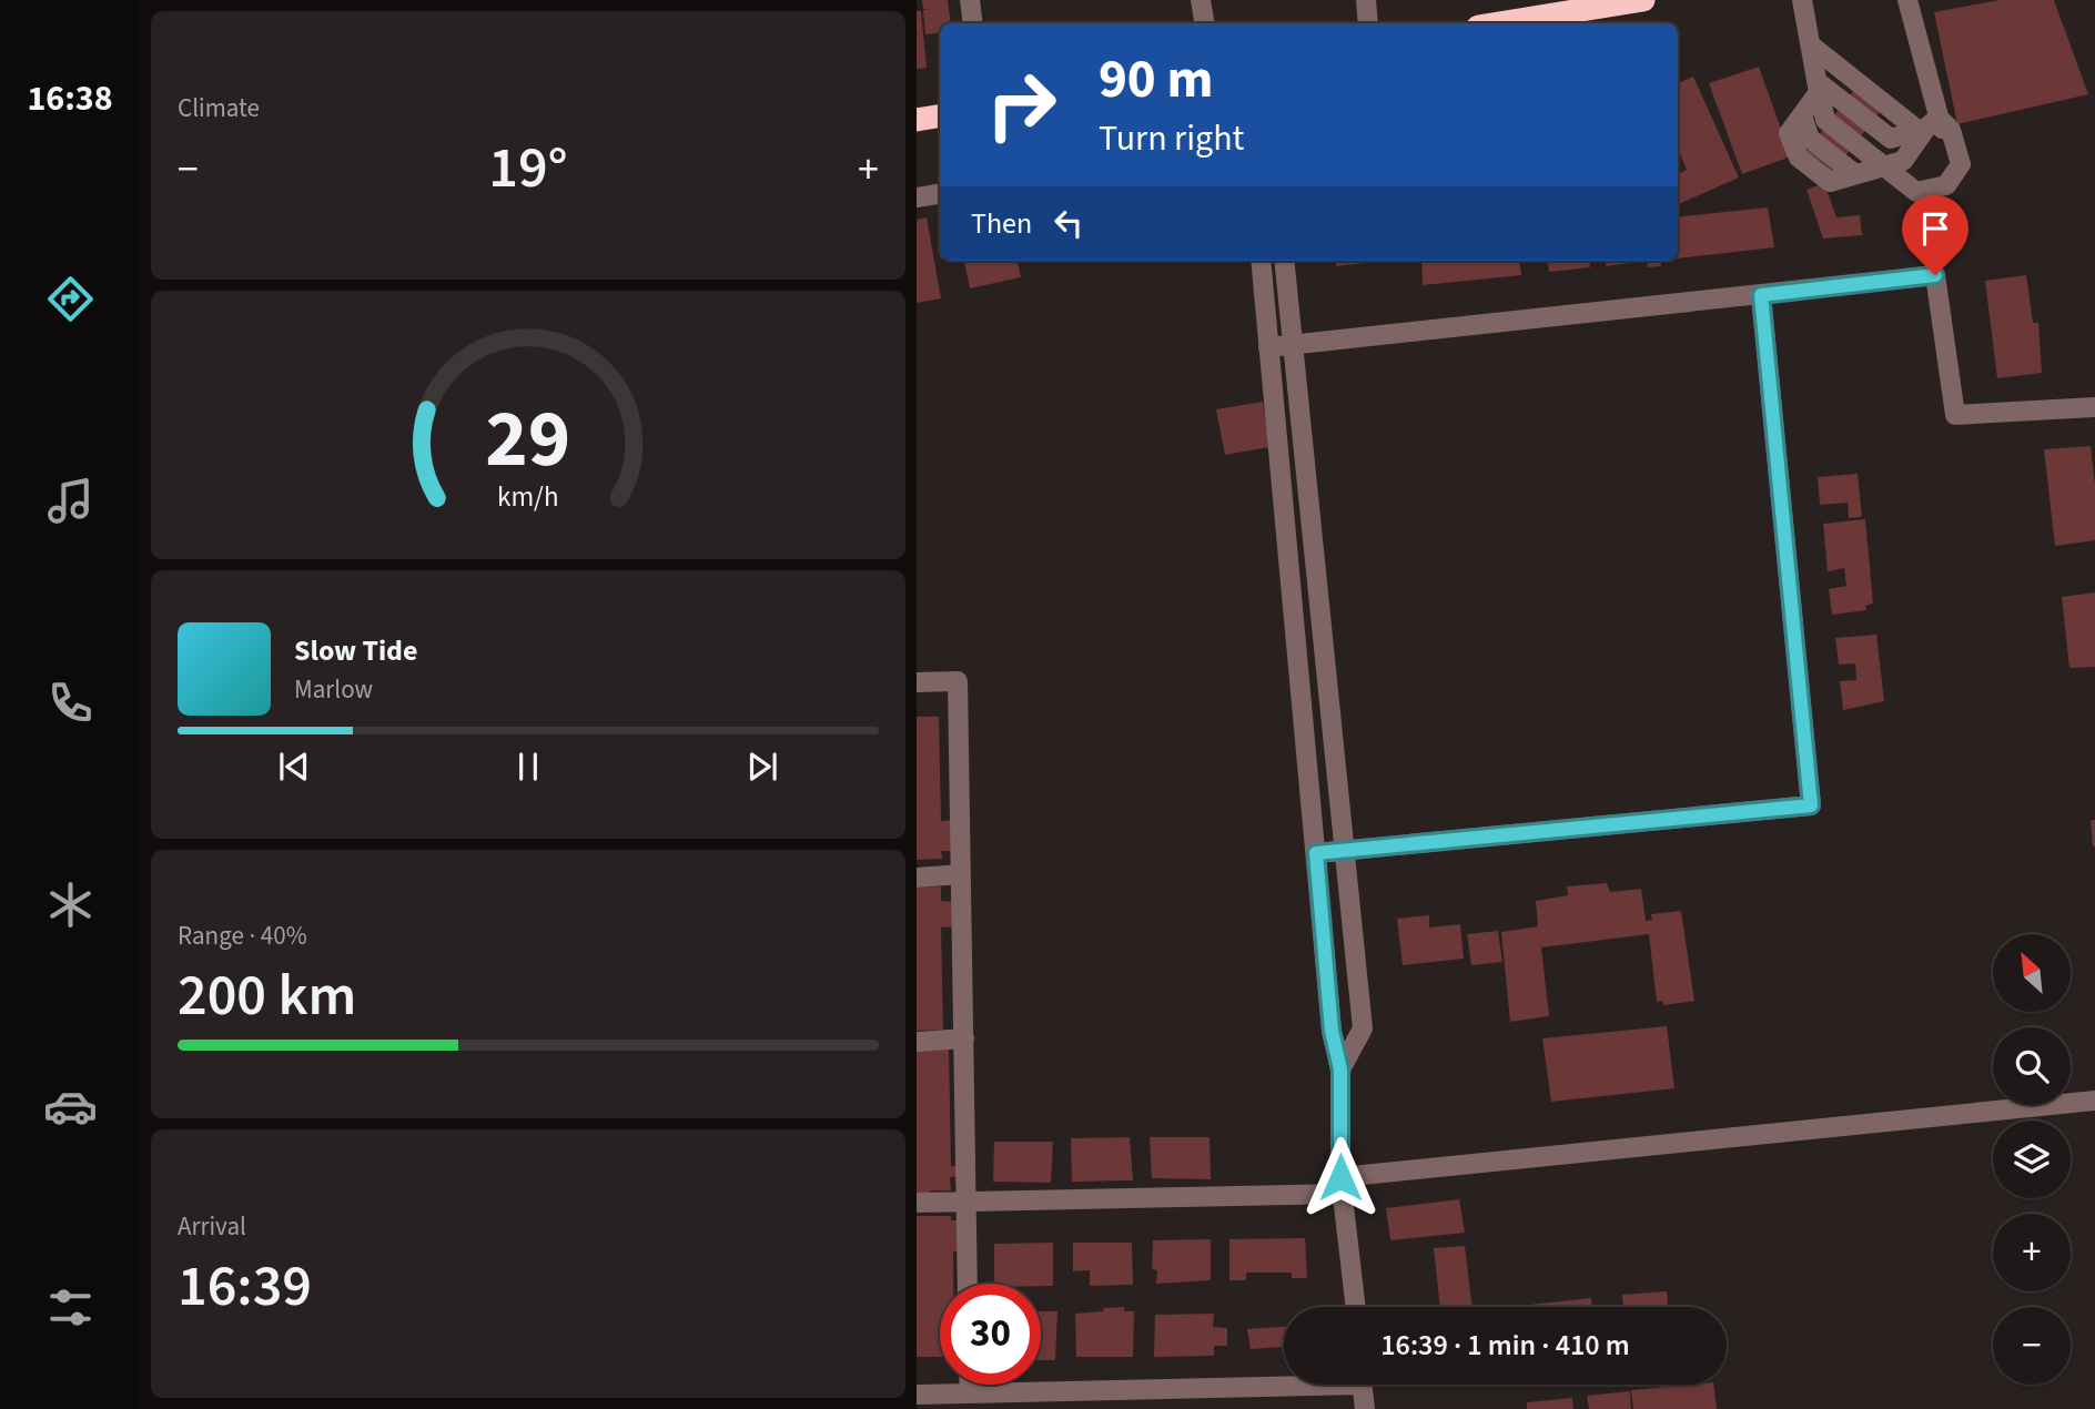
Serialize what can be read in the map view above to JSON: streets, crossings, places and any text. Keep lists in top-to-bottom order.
{
  "north": "top left",
  "page": {
    "tabs": "16:38",
    "tile": [
      "Climate",
      ["Range · 40%", "200 km"],
      ["Arrival", "16:39"]
    ],
    "turn": ["90 m", "Turn right"],
    "heat": ["−", "19°", "+"],
    "then": "Then",
    "song": ["Slow Tide", "Marlow"],
    "map_buttons": ["+", "−"],
    "limit": "30",
    "trip": "16:39 · 1 min · 410 m",
    "gauge": ["29", "km/h"]
  }
}
